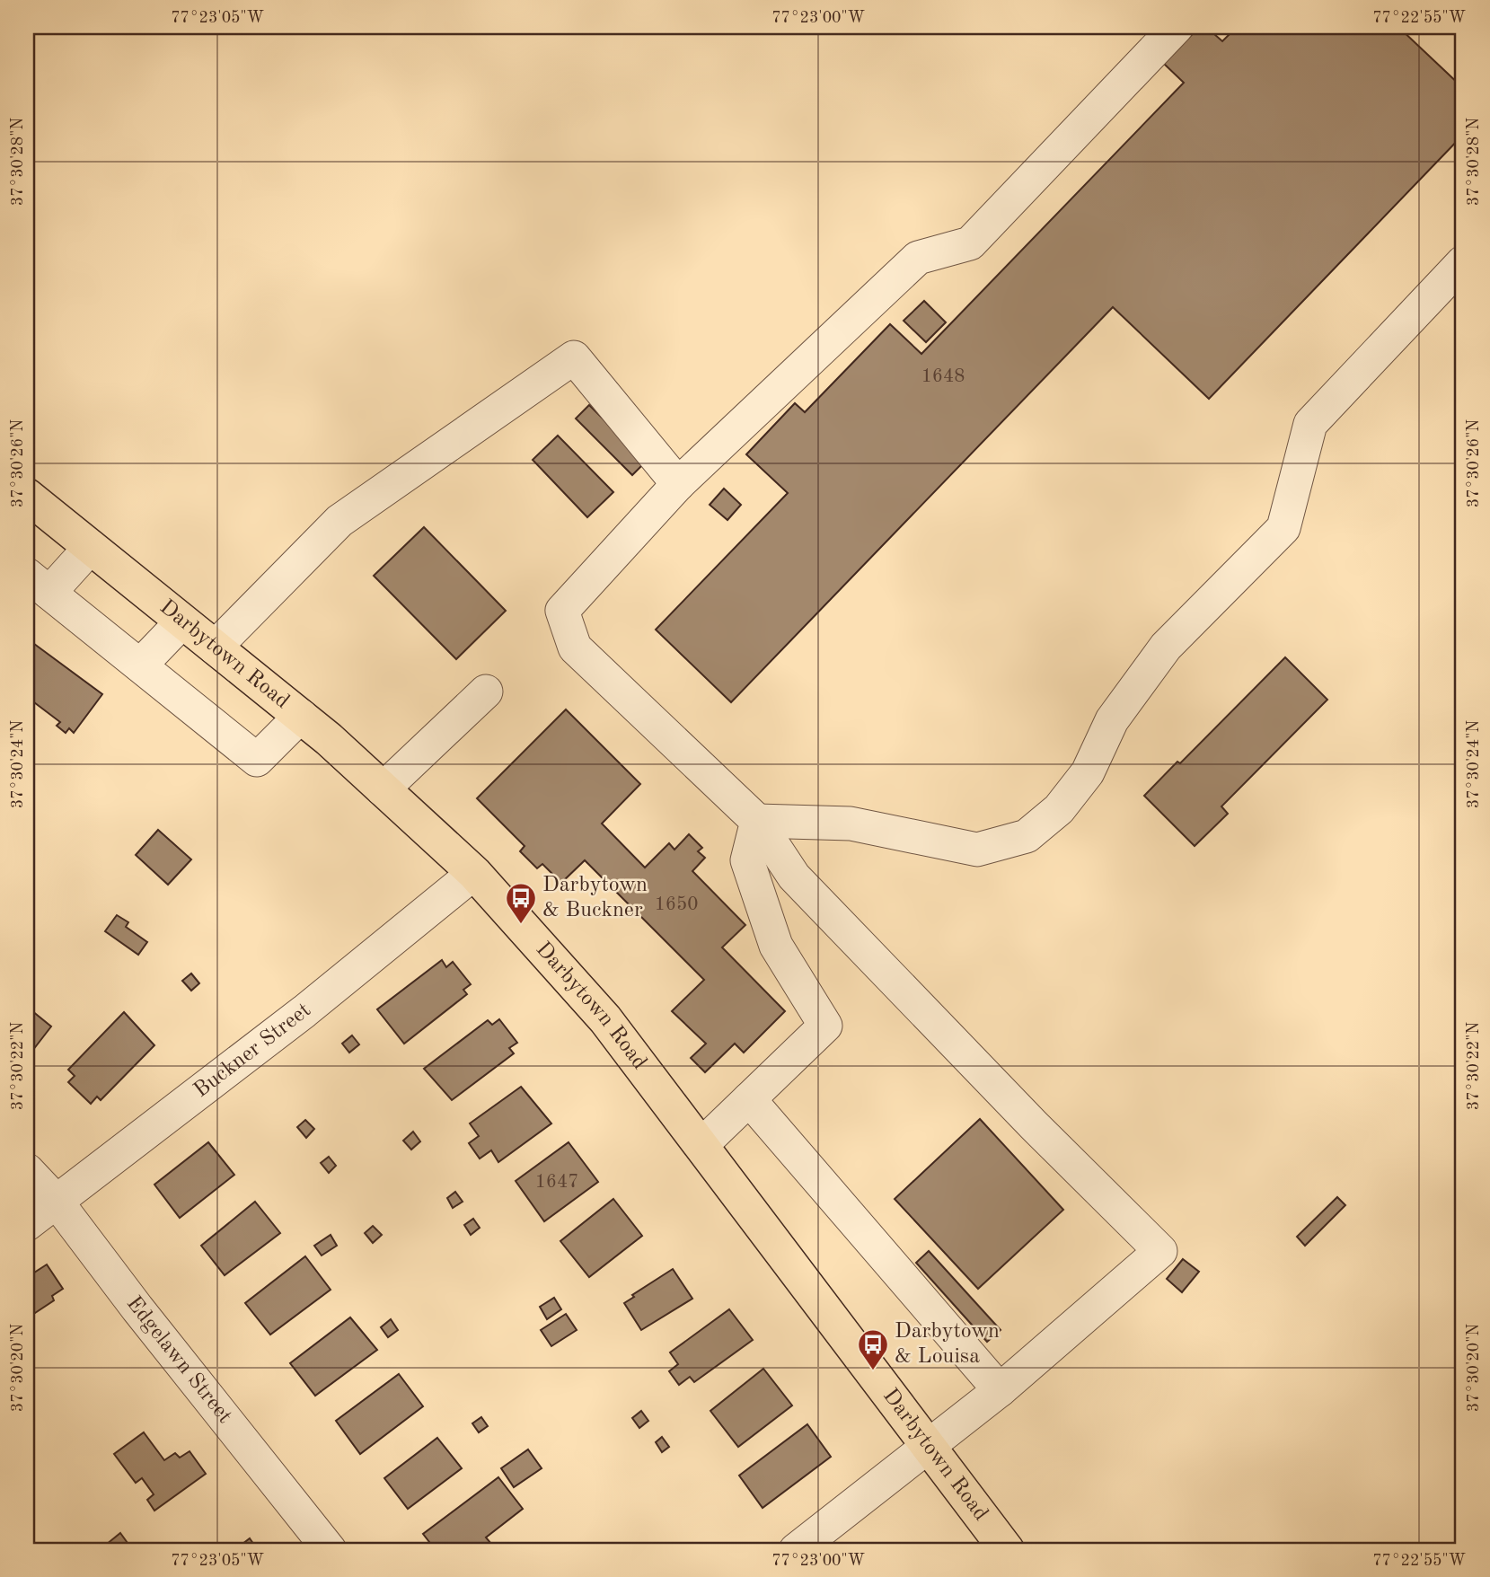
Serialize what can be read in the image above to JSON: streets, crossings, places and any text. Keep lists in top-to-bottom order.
{
  "streets": {
    "main road": ["Darbytown Road"],
    "street": ["Buckner Street", "Edgelawn Street"]
  },
  "crossings": [
    ["Darbytown Road", "Buckner Street"],
    ["Buckner Street", "Edgelawn Street"]
  ],
  "places": {
    "bus stop": ["Darbytown & Buckner", "Darbytown & Louisa"]
  },
  "house_numbers": ["1648", "1650", "1647"],
  "coordinates": [
    "77°23'05\"W",
    "77°23'00\"W",
    "77°22'55\"W",
    "37°30'28\"N",
    "37°30'26\"N",
    "37°30'24\"N",
    "37°30'22\"N",
    "37°30'20\"N"
  ]
}
